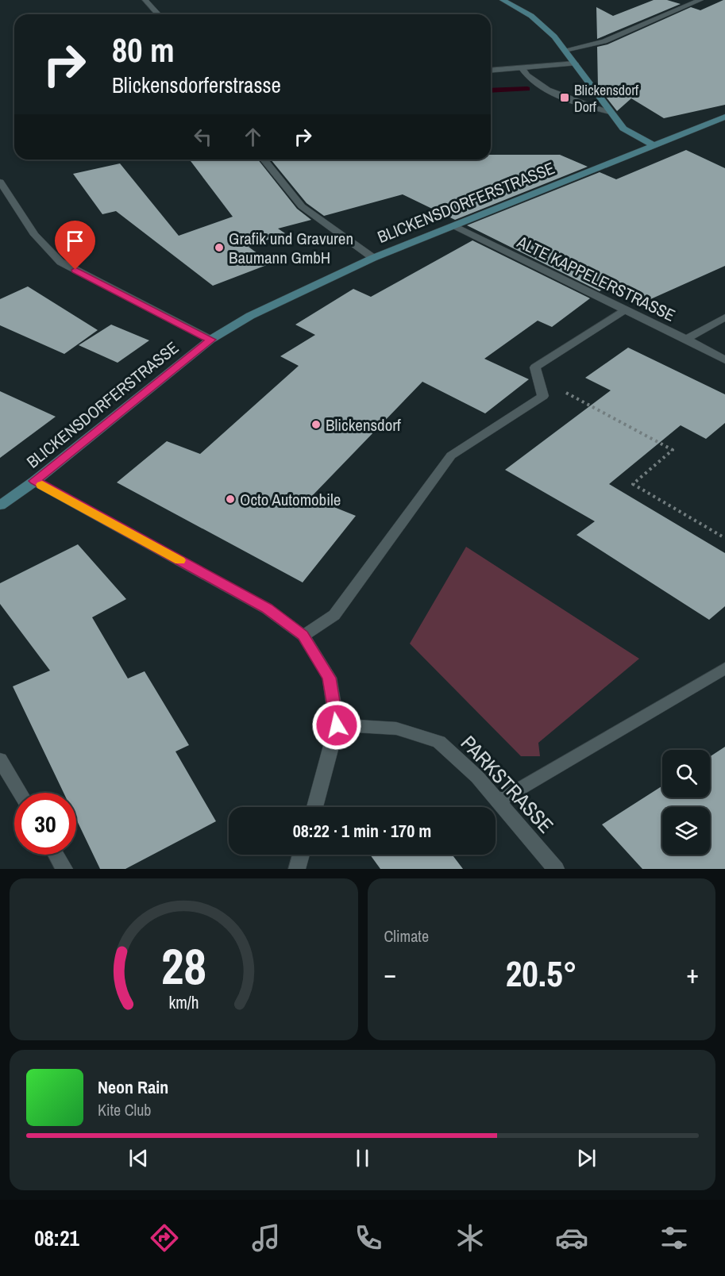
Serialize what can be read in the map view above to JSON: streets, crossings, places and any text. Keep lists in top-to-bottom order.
{
  "streets": {
    "street": ["BLICKENSDORFERSTRASSE", "ALTE KAPPELERSTRASSE", "PARKSTRASSE"]
  },
  "crossings": [
    ["BLICKENSDORFERSTRASSE", "ALTE KAPPELERSTRASSE"]
  ],
  "places": {
    "transit": ["Blickensdorf Dorf"],
    "other": ["Grafik und Gravuren Baumann GmbH", "Blickensdorf", "Octo Automobile"]
  },
  "page": {
    "turn": ["80 m", "Blickensdorferstrasse"],
    "limit": "30",
    "trip": "08:22 · 1 min · 170 m",
    "tile": "Climate",
    "heat": ["−", "20.5°", "+"],
    "song": ["Neon Rain", "Kite Club"],
    "tabs": "08:21",
    "gauge": ["28", "km/h"]
  }
}
